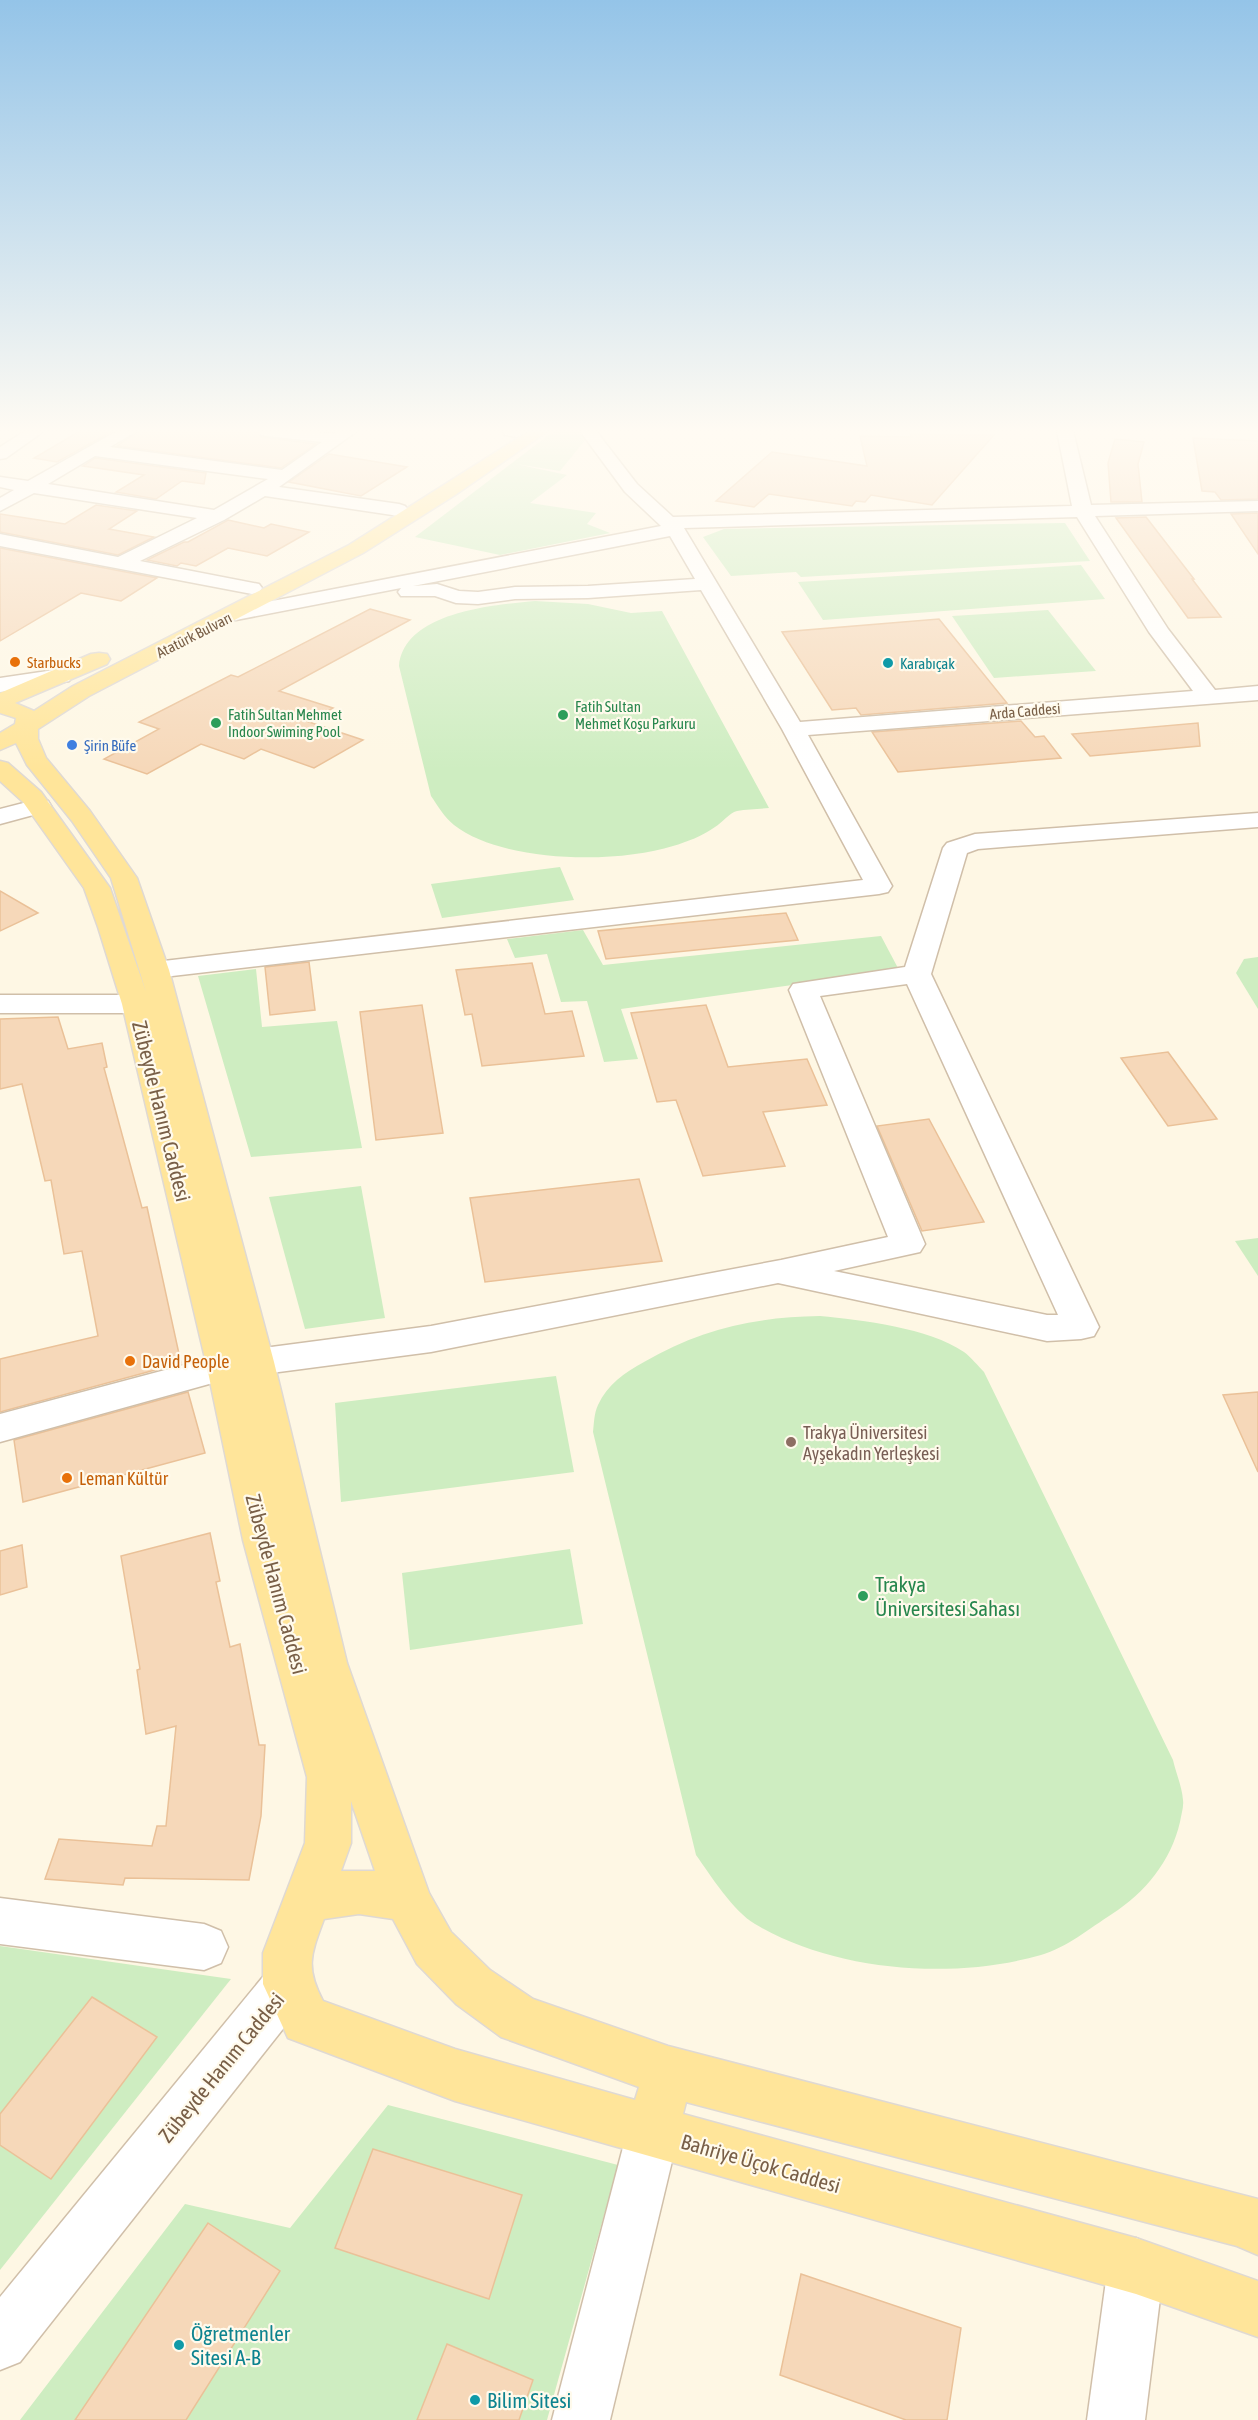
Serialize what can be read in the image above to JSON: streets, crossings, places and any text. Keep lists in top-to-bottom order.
{
  "streets": {
    "main road": ["Atatürk Bulvarı", "Zübeyde Hanım Caddesi", "Bahriye Üçok Caddesi"],
    "street": ["Arda Caddesi"]
  },
  "crossings": [
    ["Atatürk Bulvarı", "Zübeyde Hanım Caddesi"],
    ["Zübeyde Hanım Caddesi", "Bahriye Üçok Caddesi"]
  ],
  "places": [
    "Starbucks",
    "Karabıçak",
    "Fatih Sultan Mehmet Koşu Parkuru",
    "Fatih Sultan Mehmet Indoor Swiming Pool",
    "Şirin Büfe",
    "David People",
    "Trakya Üniversitesi Ayşekadın Yerleşkesi",
    "Leman Kültür",
    "Trakya Üniversitesi Sahası",
    "Öğretmenler Sitesi A-B",
    "Bilim Sitesi"
  ]
}
